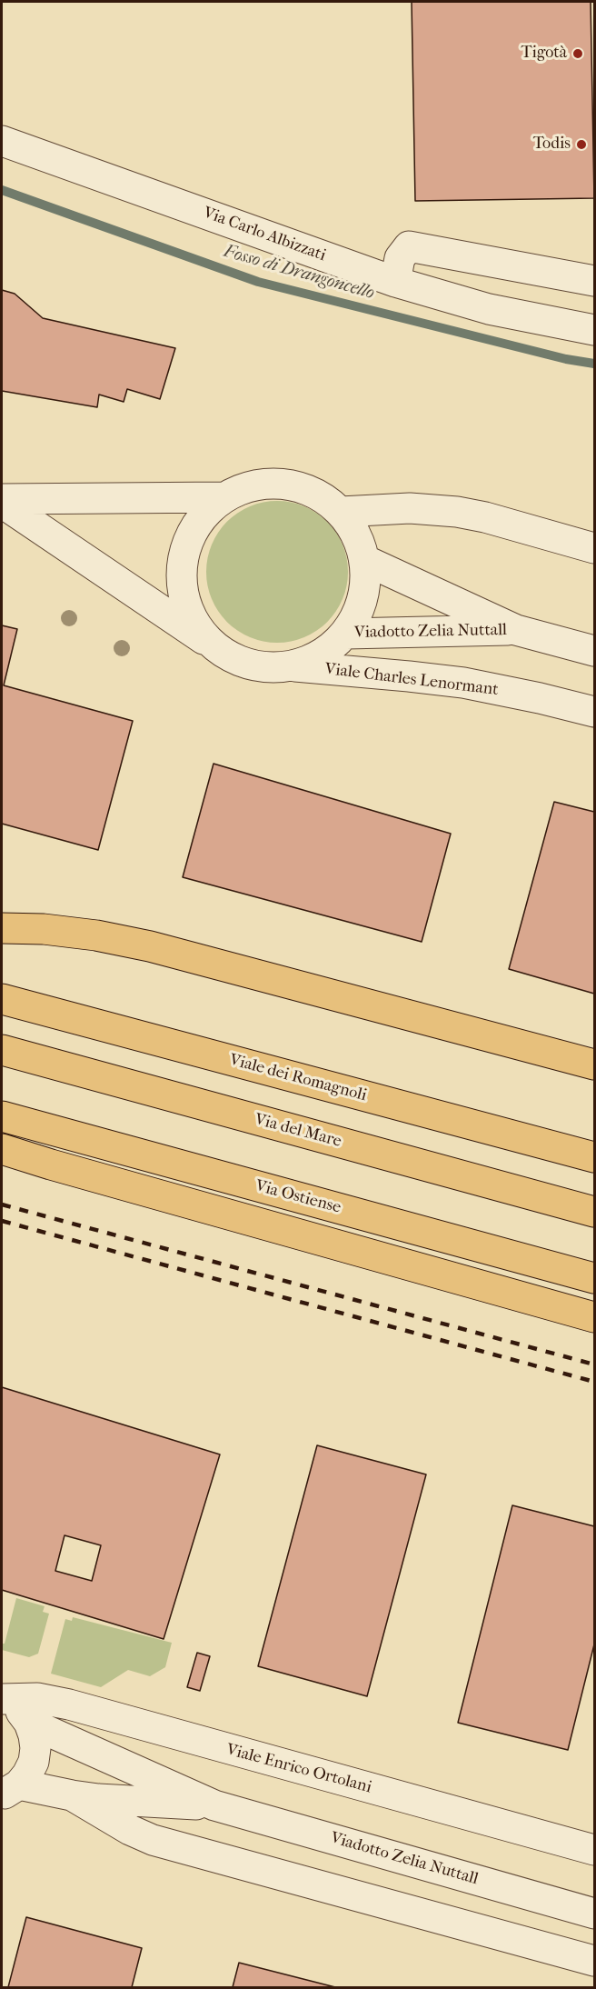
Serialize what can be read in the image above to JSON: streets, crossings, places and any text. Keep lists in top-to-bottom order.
{
  "streets": {
    "main road": ["Viale dei Romagnoli", "Via del Mare", "Via Ostiense"],
    "street": [
      "Via Carlo Albizzati",
      "Viadotto Zelia Nuttall",
      "Viale Charles Lenormant",
      "Viale Enrico Ortolani"
    ]
  },
  "crossings": [
    ["Viadotto Zelia Nuttall", "Viale Charles Lenormant"]
  ],
  "water": ["Fosso di Drangoncello"],
  "places": ["Tigotà", "Todis"]
}
